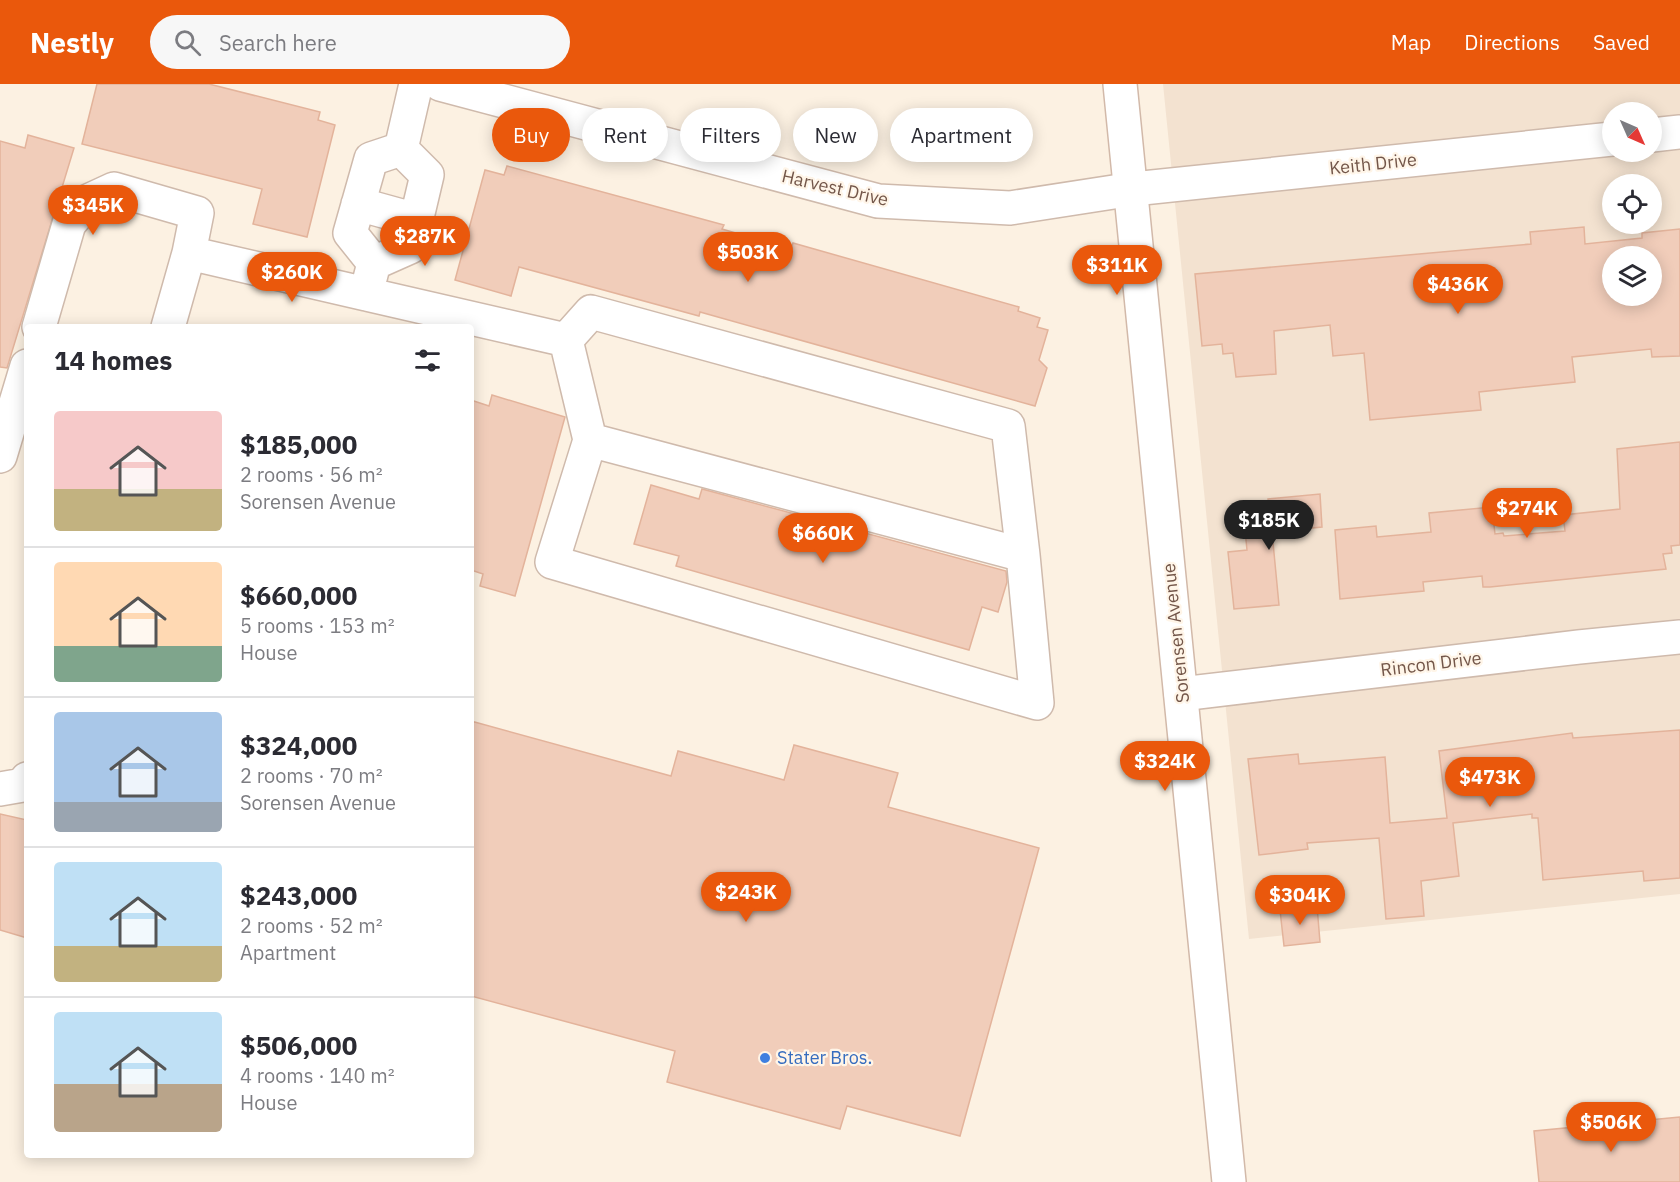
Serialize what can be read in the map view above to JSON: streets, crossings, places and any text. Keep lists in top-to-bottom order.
{
  "streets": {
    "street": [
      "Keith Drive",
      "Harvest Drive",
      "Sorensen Avenue",
      "Rincon Drive"
    ]
  },
  "crossings": [
    ["Keith Drive", "Harvest Drive"],
    ["Keith Drive", "Sorensen Avenue"],
    ["Harvest Drive", "Sorensen Avenue"],
    ["Sorensen Avenue", "Rincon Drive"]
  ],
  "places": ["Stater Bros."],
  "north": "bottom right",
  "page": {
    "header": "Nestly",
    "search": "Search here",
    "nav": ["Map", "Directions", "Saved"],
    "chip": [
      "Buy",
      "Rent",
      "Filters",
      "New",
      "Apartment"
    ],
    "price": [
      "$345K",
      "$287K",
      "$503K",
      "$311K",
      "$260K",
      "$436K",
      "$274K",
      "$185K",
      "$660K",
      "$324K",
      "$473K",
      "$243K",
      "$304K",
      "$506K"
    ],
    "heading": "14 homes",
    "list": [
      {
        "name": "$185,000",
        "note": "2 rooms · 56 m² · Sorensen Avenue"
      },
      {
        "name": "$660,000",
        "note": "5 rooms · 153 m² · House"
      },
      {
        "name": "$324,000",
        "note": "2 rooms · 70 m² · Sorensen Avenue"
      },
      {
        "name": "$243,000",
        "note": "2 rooms · 52 m² · Apartment"
      },
      {
        "name": "$506,000",
        "note": "4 rooms · 140 m² · House"
      }
    ]
  }
}
